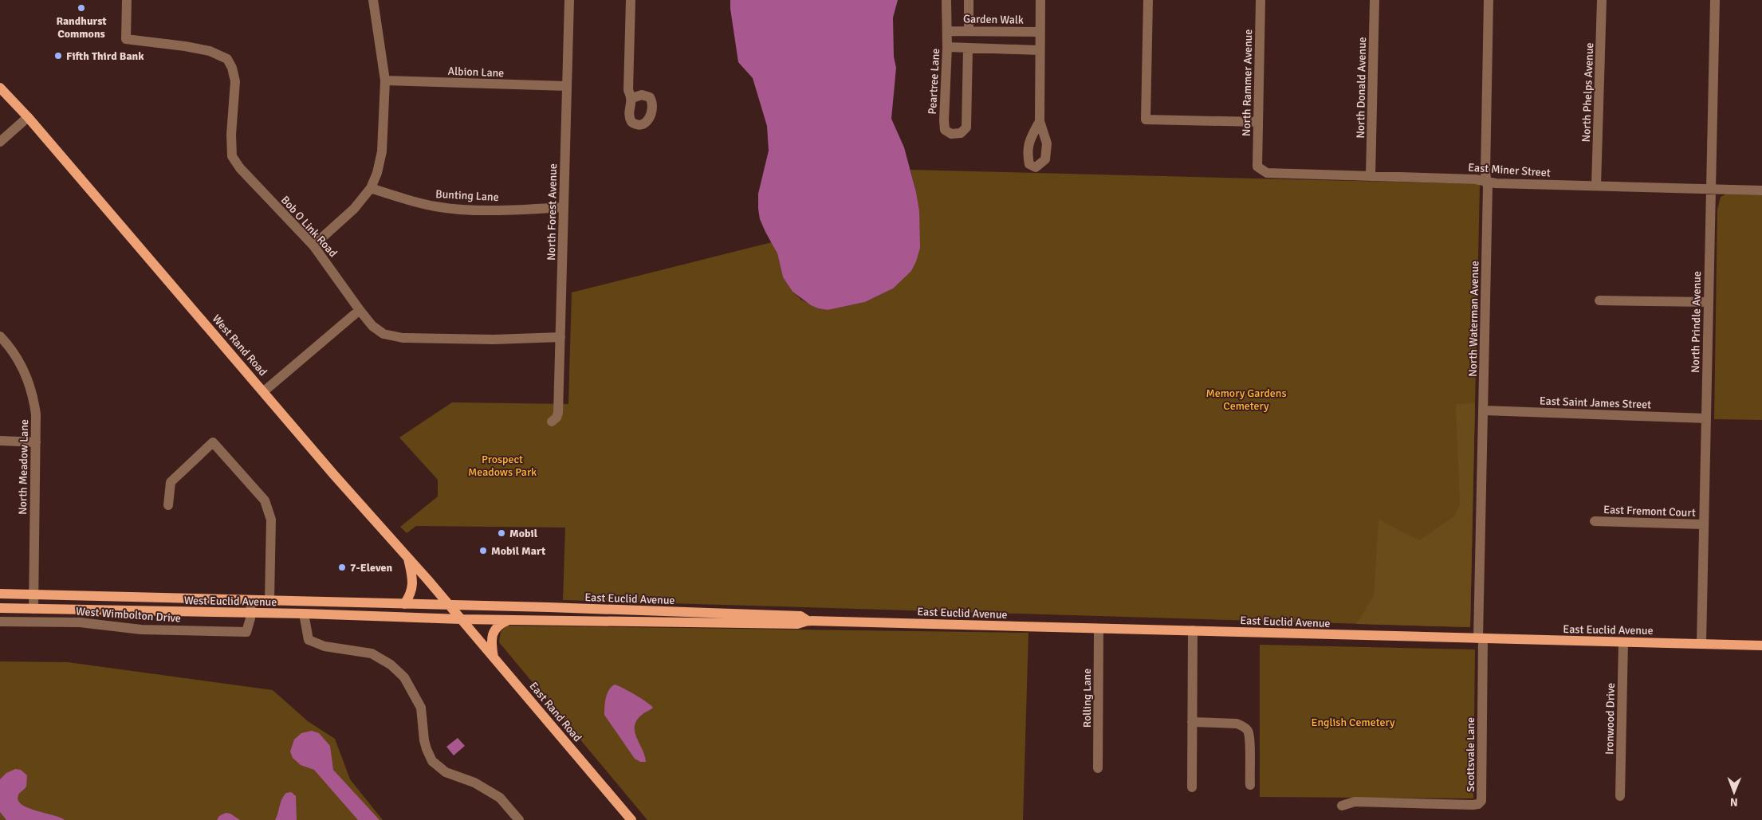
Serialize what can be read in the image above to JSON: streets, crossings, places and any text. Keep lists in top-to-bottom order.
{
  "streets": {
    "main road": [
      "West Rand Road",
      "East Euclid Avenue",
      "West Euclid Avenue",
      "East Rand Road"
    ],
    "street": [
      "Garden Walk",
      "Albion Lane",
      "Peartree Lane",
      "North Rammer Avenue",
      "North Donald Avenue",
      "North Phelps Avenue",
      "East Miner Street",
      "Bunting Lane",
      "North Forest Avenue",
      "Bob O Link Road",
      "North Waterman Avenue",
      "North Prindle Avenue",
      "East Saint James Street",
      "North Meadow Lane",
      "East Fremont Court",
      "West Wimbolton Drive",
      "Rolling Lane",
      "Ironwood Drive",
      "Scottsvale Lane"
    ]
  },
  "crossings": [
    ["Garden Walk", "Peartree Lane"],
    ["Albion Lane", "North Forest Avenue"],
    ["North Rammer Avenue", "East Miner Street"],
    ["North Donald Avenue", "East Miner Street"],
    ["North Phelps Avenue", "East Miner Street"],
    ["East Miner Street", "North Waterman Avenue"],
    ["East Miner Street", "North Prindle Avenue"],
    ["Bunting Lane", "North Forest Avenue"],
    ["North Forest Avenue", "Bob O Link Road"],
    ["North Waterman Avenue", "East Saint James Street"],
    ["North Waterman Avenue", "East Euclid Avenue"],
    ["North Waterman Avenue", "Scottsvale Lane"],
    ["North Prindle Avenue", "East Saint James Street"],
    ["North Prindle Avenue", "East Fremont Court"],
    ["North Prindle Avenue", "East Euclid Avenue"],
    ["West Rand Road", "East Euclid Avenue"],
    ["West Rand Road", "West Euclid Avenue"],
    ["West Rand Road", "East Rand Road"],
    ["North Meadow Lane", "West Euclid Avenue"],
    ["East Euclid Avenue", "West Euclid Avenue"],
    ["East Euclid Avenue", "Rolling Lane"],
    ["East Euclid Avenue", "East Rand Road"],
    ["East Euclid Avenue", "Ironwood Drive"],
    ["East Euclid Avenue", "Scottsvale Lane"],
    ["West Euclid Avenue", "West Wimbolton Drive"],
    ["West Euclid Avenue", "East Rand Road"]
  ],
  "parks": ["Memory Gardens Cemetery", "Prospect Meadows Park", "English Cemetery"],
  "places": [
    "Randhurst Commons",
    "Fifth Third Bank",
    "Mobil",
    "Mobil Mart",
    "7-Eleven"
  ],
  "north": "bottom"
}
